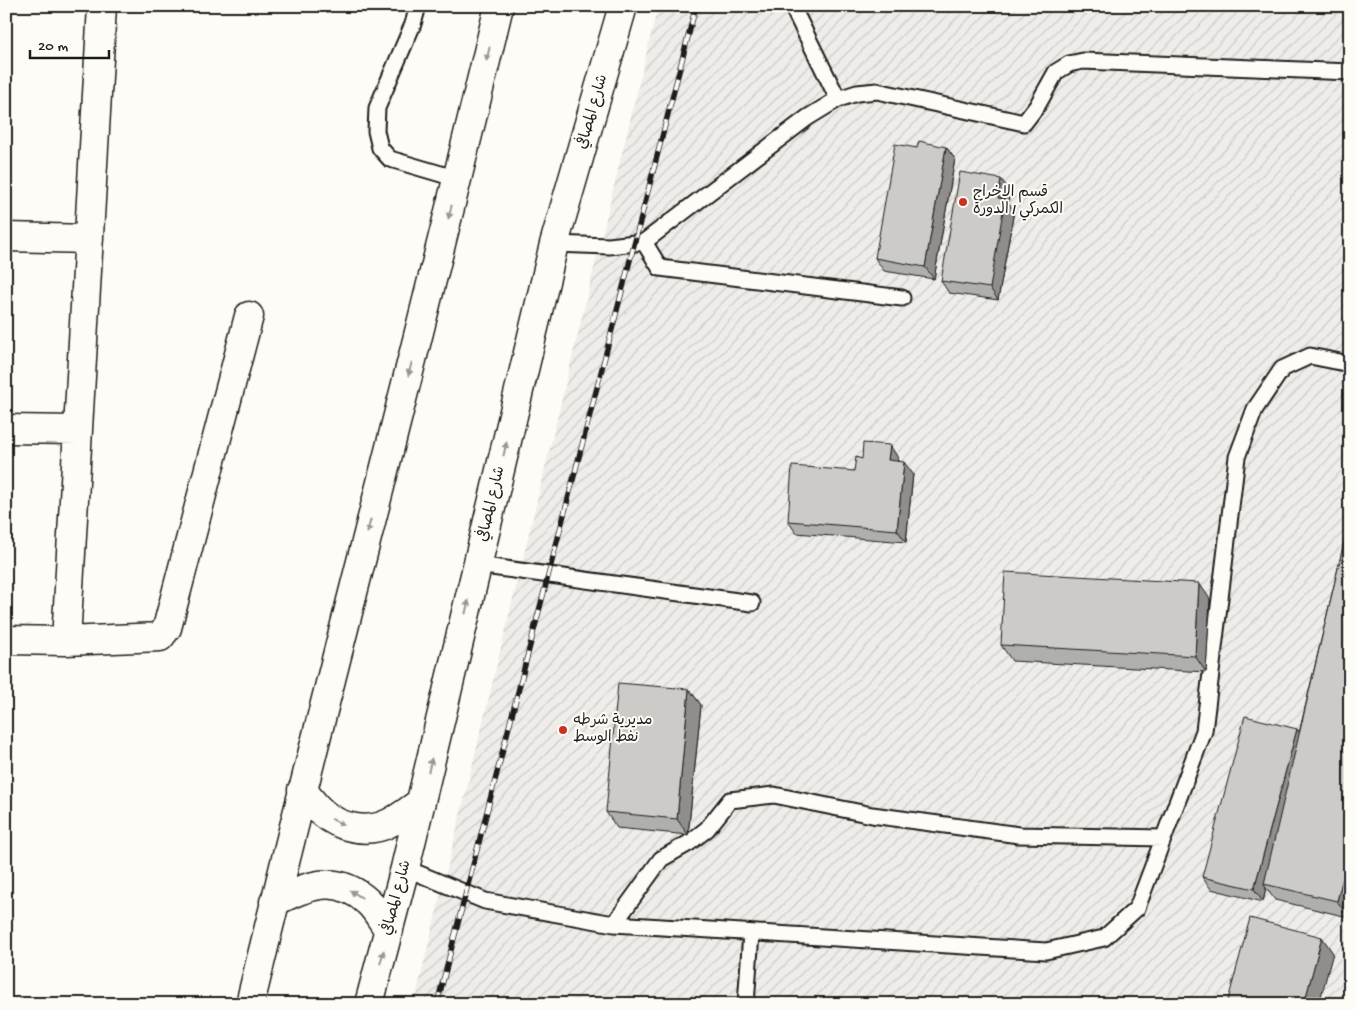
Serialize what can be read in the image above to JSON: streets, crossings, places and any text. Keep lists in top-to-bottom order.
{
  "streets": {
    "main road": ["شارع المصافي"]
  },
  "places": ["قسم الاخراج الكمركي / الدورة", "مديرية شرطه نفط الوسط"],
  "scale_bar": "20 m"
}
